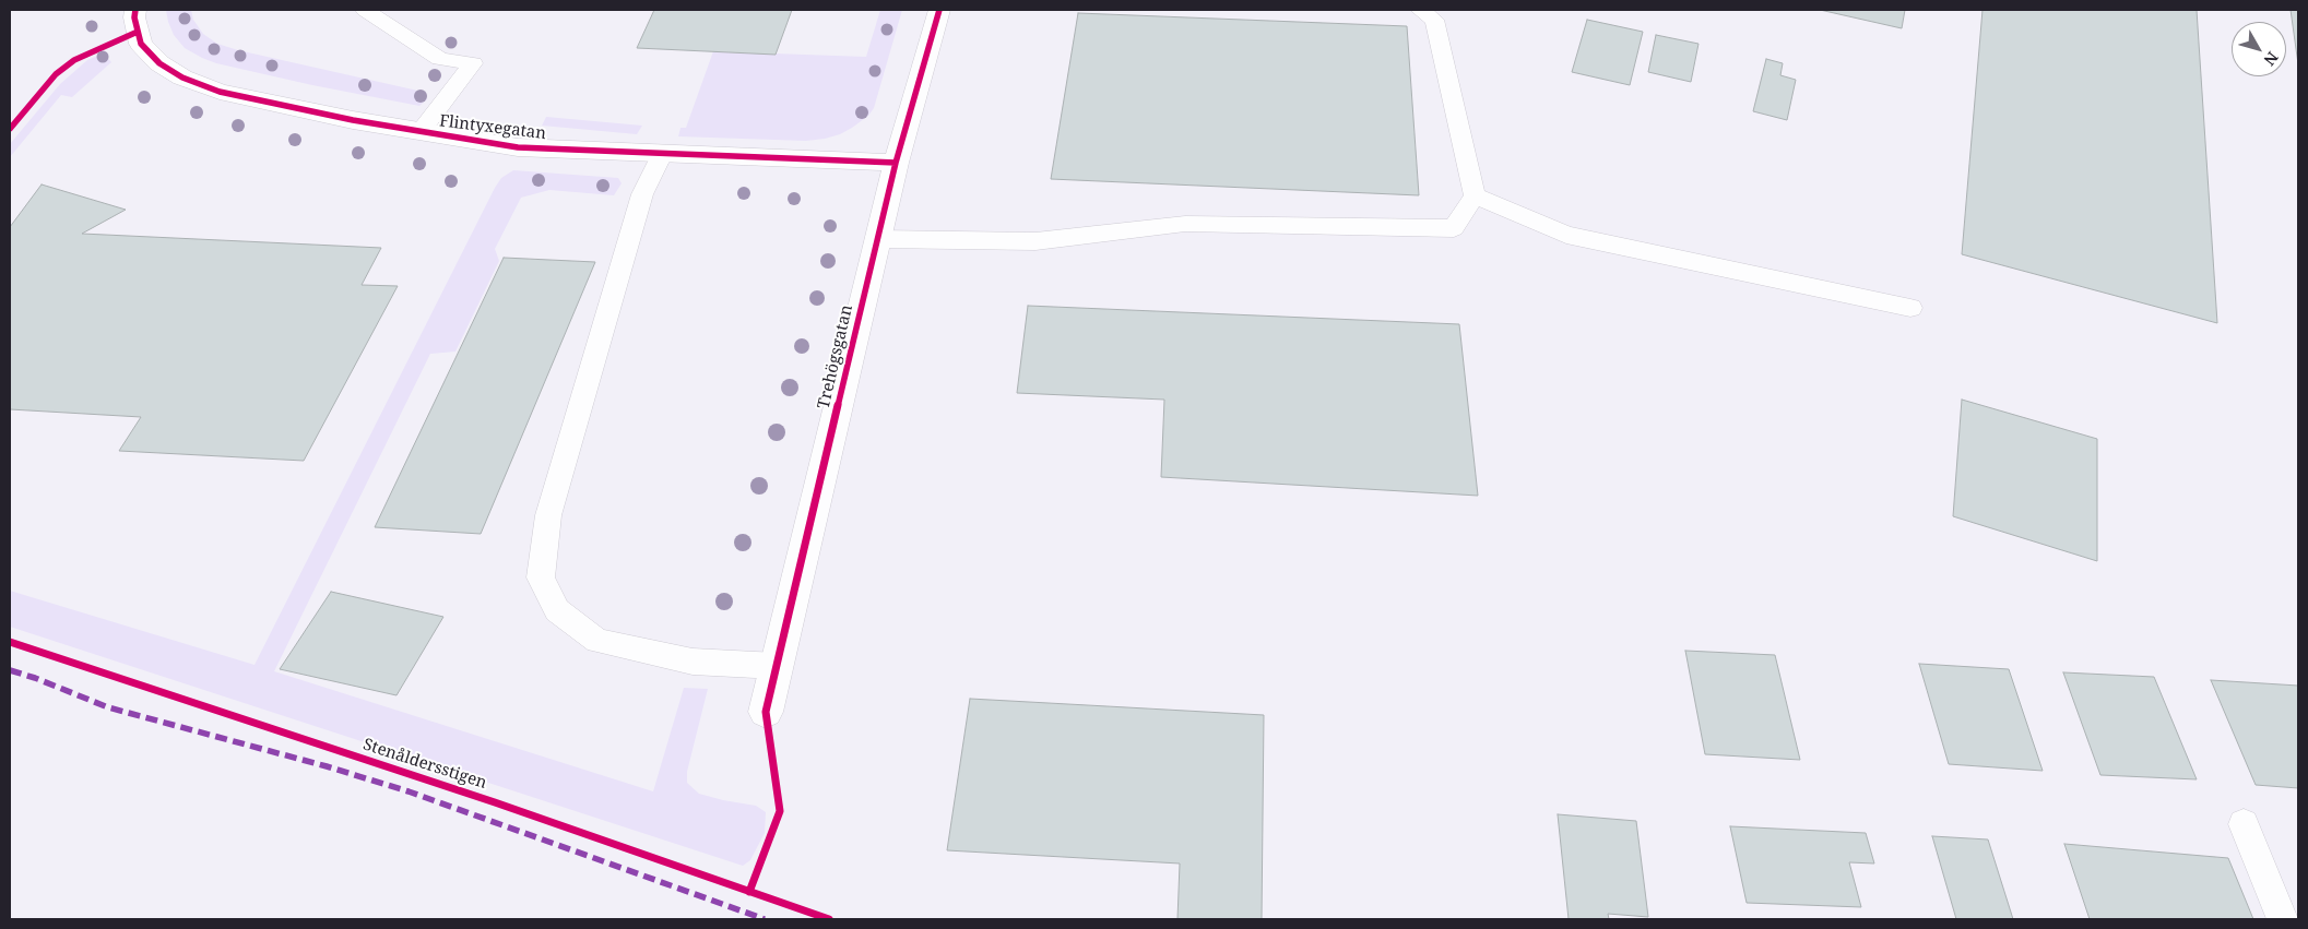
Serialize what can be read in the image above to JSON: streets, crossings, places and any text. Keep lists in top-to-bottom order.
{
  "streets": {
    "street": ["Flintyxegatan", "Trehögsgatan"],
    "cycle path": ["Stenåldersstigen"]
  },
  "crossings": [
    ["Flintyxegatan", "Trehögsgatan"]
  ],
  "north": "bottom right"
}
